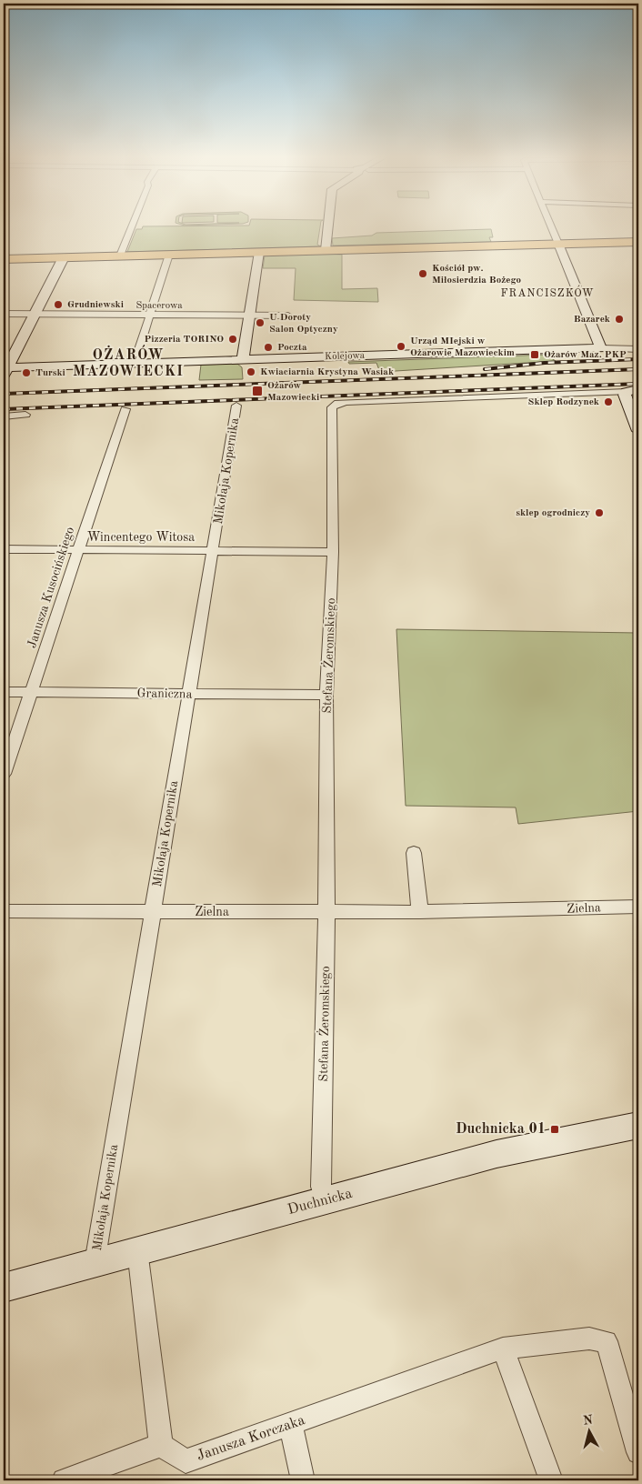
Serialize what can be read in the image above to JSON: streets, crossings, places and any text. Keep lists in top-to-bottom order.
{
  "streets": {
    "street": [
      "Spacerowa",
      "Kolejowa",
      "Mikołaja Kopernika",
      "Wincentego Witosa",
      "Janusza Kusocińskiego",
      "Stefana Żeromskiego",
      "Graniczna",
      "Zielna",
      "Duchnicka",
      "Janusza Korczaka"
    ]
  },
  "crossings": [
    ["Mikołaja Kopernika", "Wincentego Witosa"],
    ["Mikołaja Kopernika", "Graniczna"],
    ["Mikołaja Kopernika", "Zielna"],
    ["Mikołaja Kopernika", "Duchnicka"],
    ["Wincentego Witosa", "Janusza Kusocińskiego"],
    ["Wincentego Witosa", "Stefana Żeromskiego"],
    ["Janusza Kusocińskiego", "Graniczna"],
    ["Stefana Żeromskiego", "Graniczna"],
    ["Stefana Żeromskiego", "Zielna"],
    ["Stefana Żeromskiego", "Duchnicka"]
  ],
  "districts": ["FRANCISZKÓW", "OŻARÓW MAZOWIECKI"],
  "places": {
    "other": [
      "Kościół pw. Miłosierdzia Bożego",
      "Grudniewski",
      "Bazarek",
      "U Doroty Salon Optyczny",
      "Pizzeria TORINO",
      "Urząd MIejski w Ożarowie Mazowieckim",
      "Poczta",
      "Kwiaciarnia Krystyna Wasiak",
      "Turski",
      "Sklep Rodzynek",
      "sklep ogrodniczy"
    ],
    "transit": ["Ożarów Maz. PKP", "Ożarów Mazowiecki", "Duchnicka 01"]
  },
  "north": "top"
}
